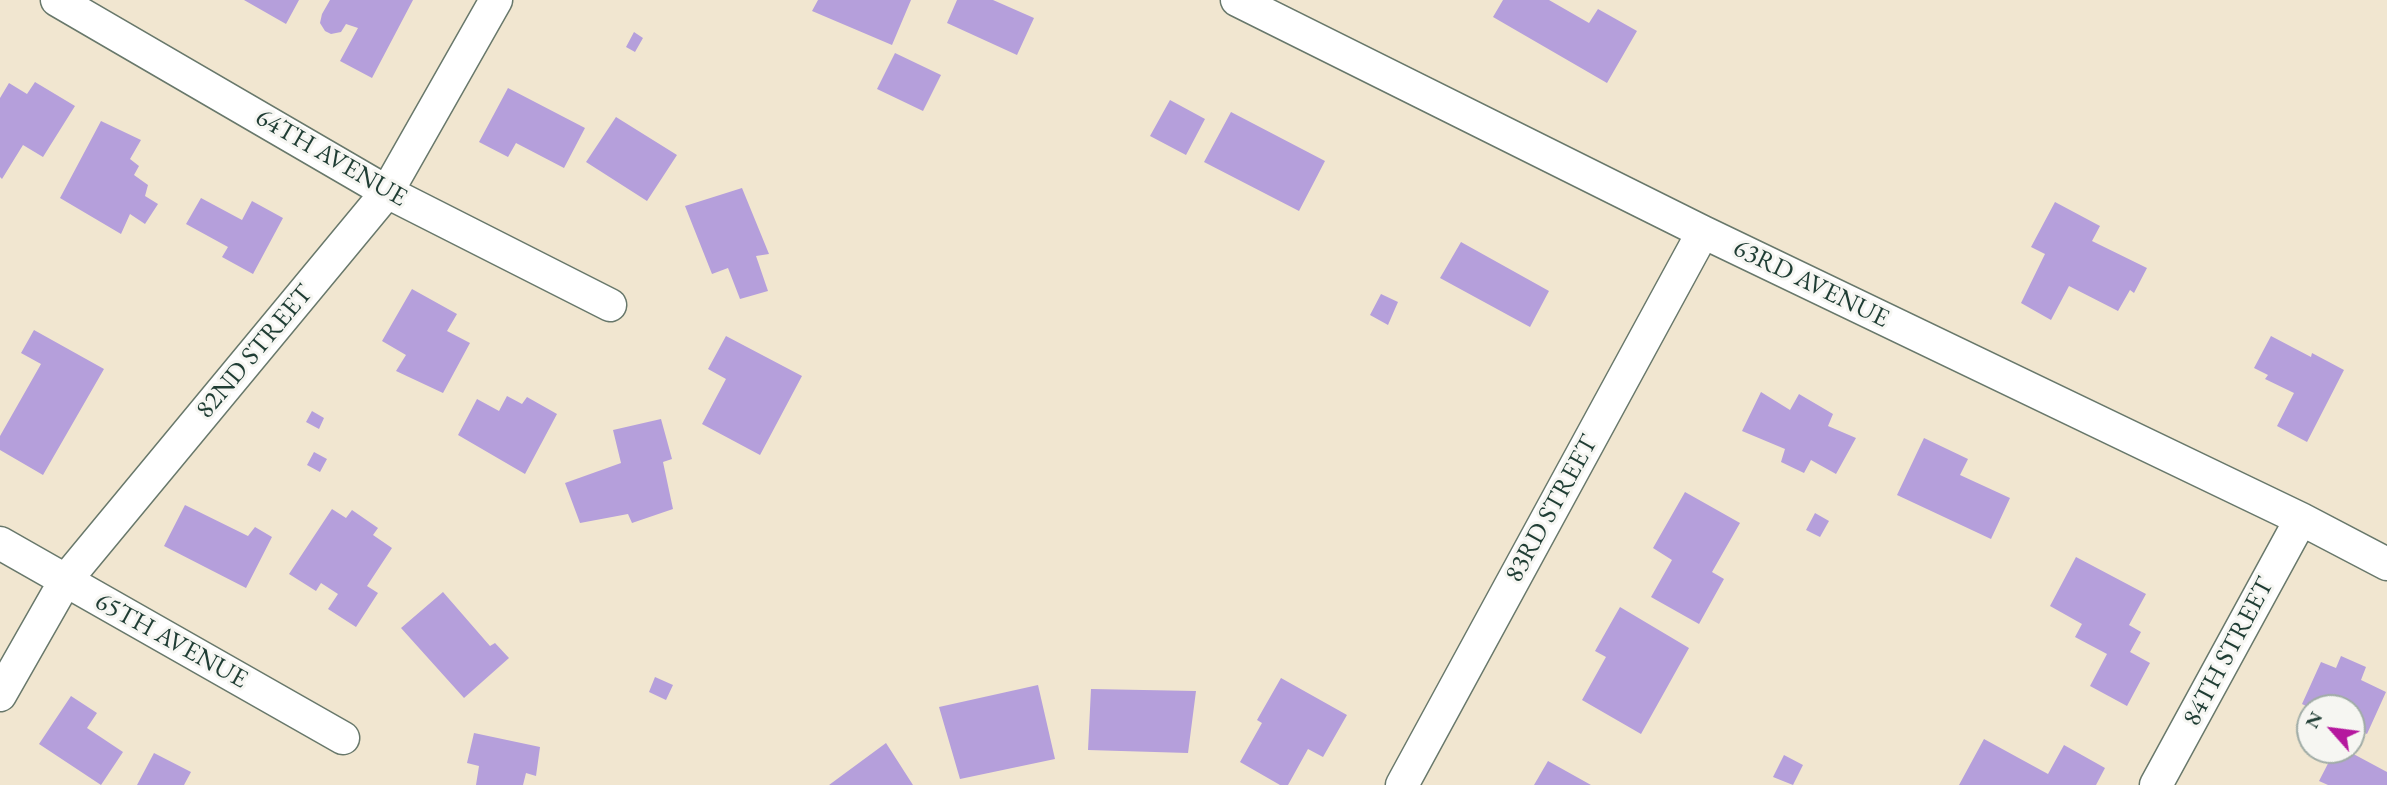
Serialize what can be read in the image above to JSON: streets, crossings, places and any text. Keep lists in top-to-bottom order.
{
  "streets": {
    "street": [
      "64TH AVENUE",
      "63RD AVENUE",
      "82ND STREET",
      "83RD STREET",
      "65TH AVENUE",
      "84TH STREET"
    ]
  },
  "crossings": [
    ["64TH AVENUE", "82ND STREET"],
    ["63RD AVENUE", "83RD STREET"],
    ["63RD AVENUE", "84TH STREET"],
    ["82ND STREET", "65TH AVENUE"]
  ],
  "north": "top left"
}
